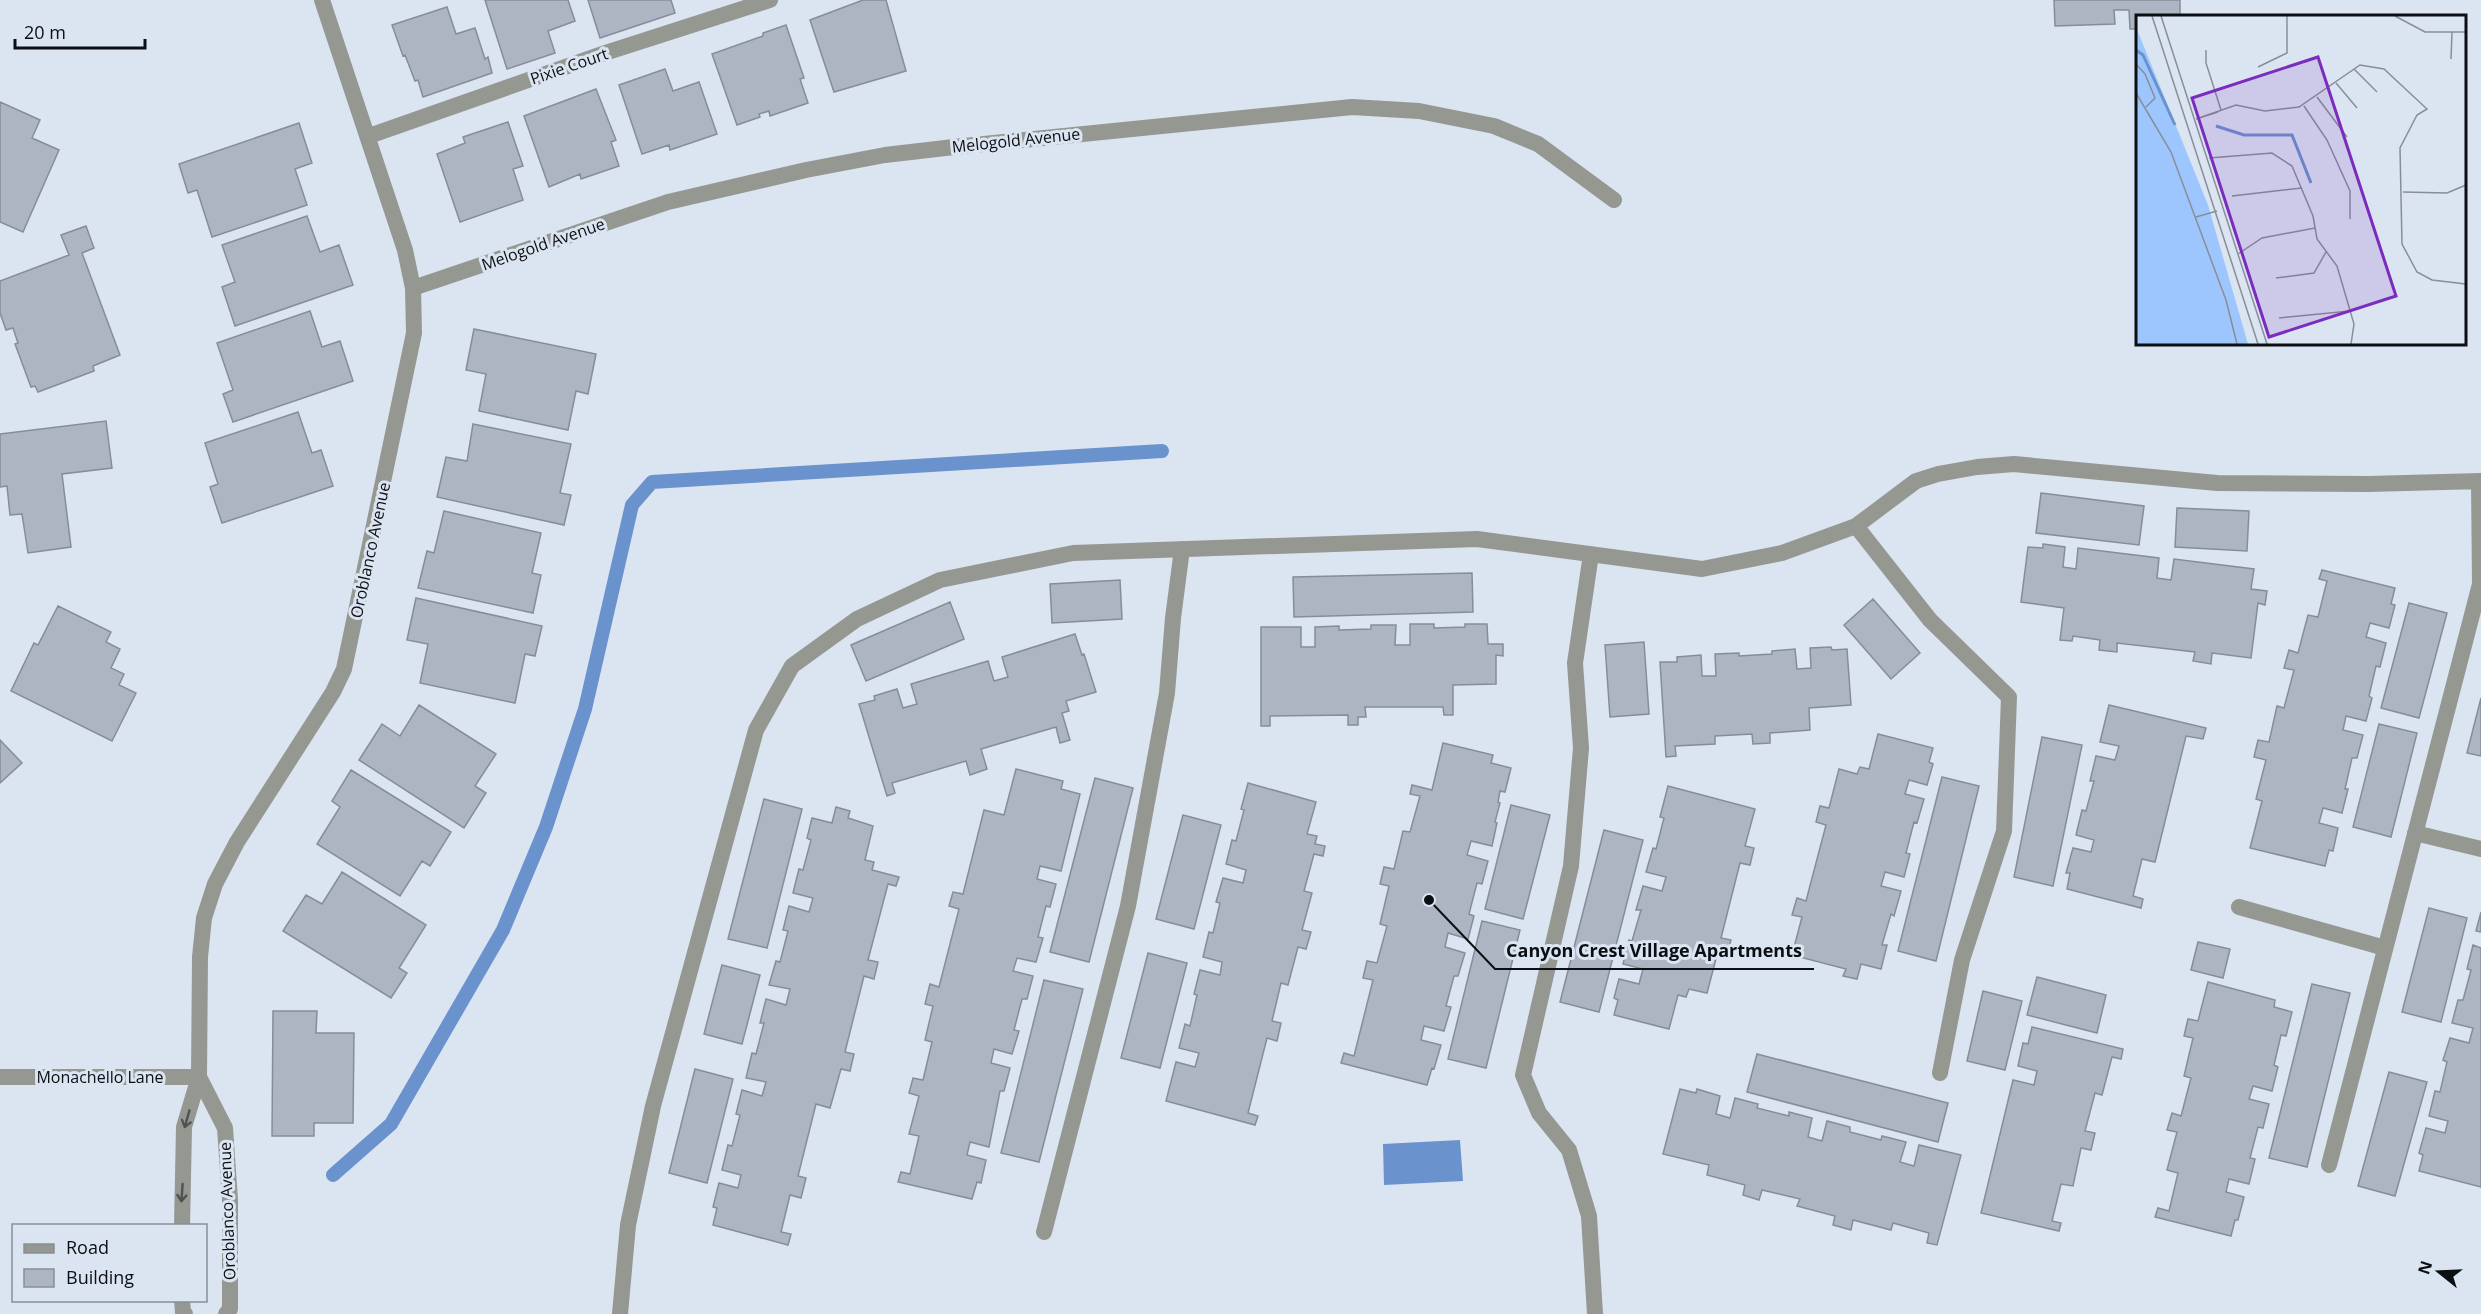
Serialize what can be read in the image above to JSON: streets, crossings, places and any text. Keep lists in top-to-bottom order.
{
  "streets": {
    "street": [
      "Pixie Court",
      "Melogold Avenue",
      "Oroblanco Avenue",
      "Monachello Lane"
    ]
  },
  "crossings": [
    ["Pixie Court", "Oroblanco Avenue"],
    ["Melogold Avenue", "Oroblanco Avenue"],
    ["Oroblanco Avenue", "Monachello Lane"]
  ],
  "places": ["Canyon Crest Village Apartments"],
  "legend": ["Road", "Building"],
  "scale_bar": "20 m",
  "north": "left"
}
